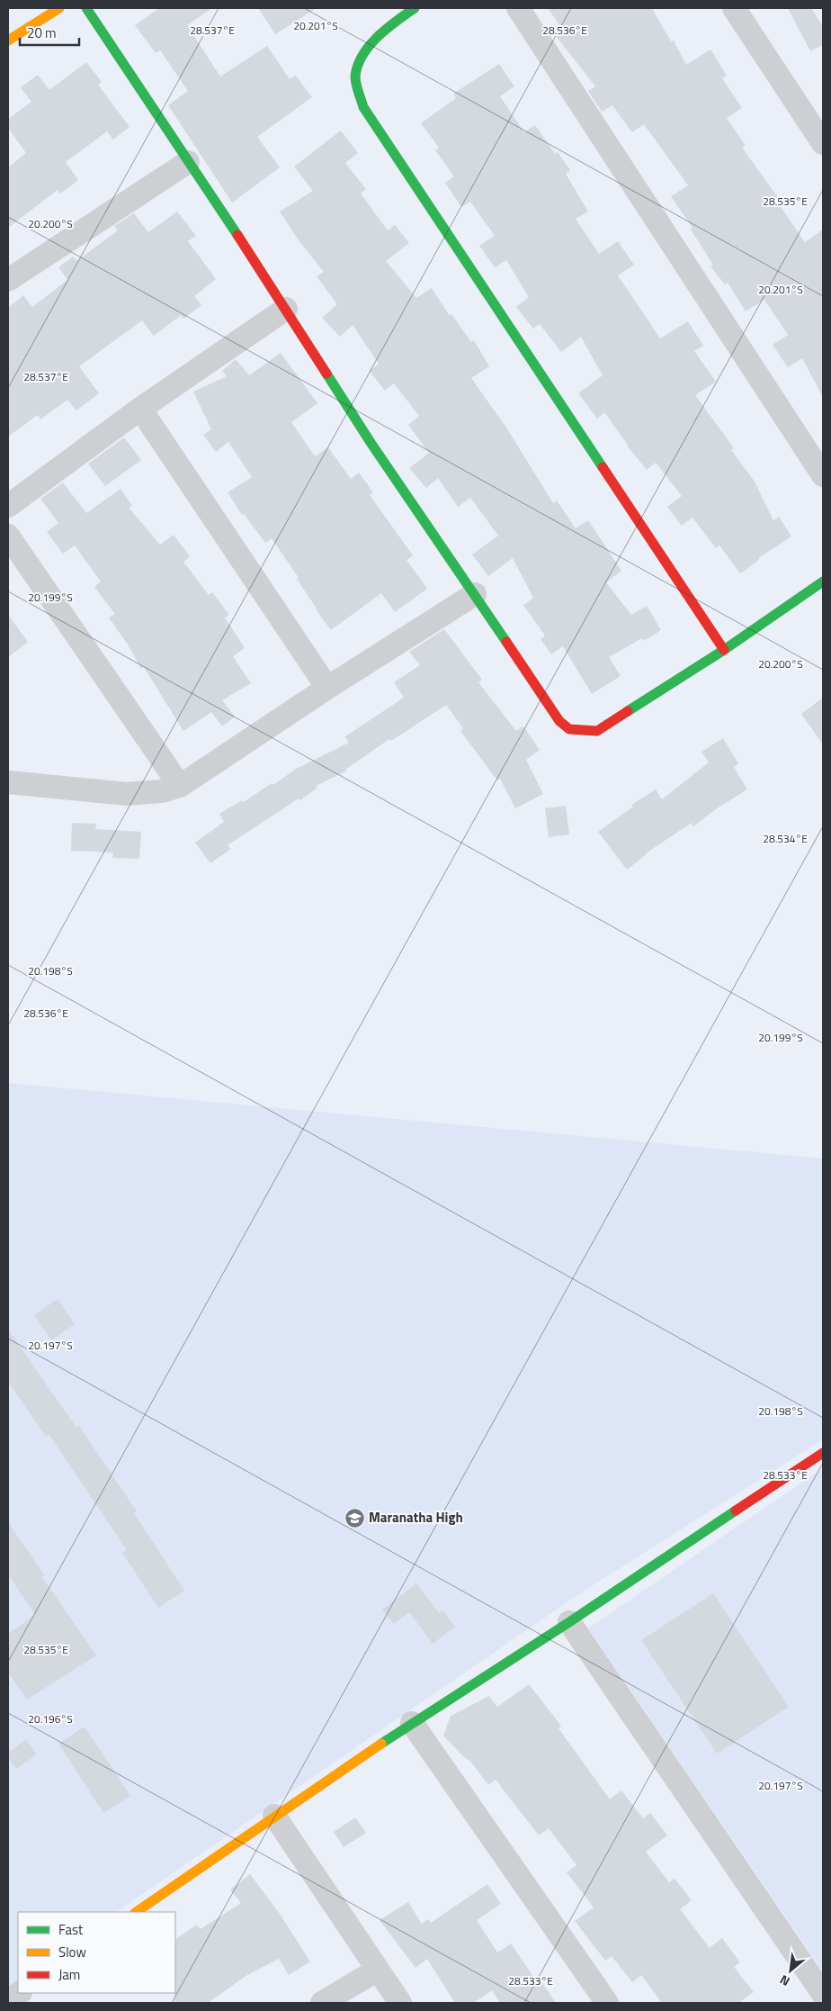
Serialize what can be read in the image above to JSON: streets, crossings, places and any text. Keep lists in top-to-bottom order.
{
  "places": {
    "school or university": ["Maranatha High"]
  },
  "legend": ["Fast", "Slow", "Jam"],
  "scale_bar": "20 m",
  "north": "bottom left",
  "coordinates": [
    "20.201°S",
    "28.537°E",
    "28.536°E",
    "28.535°E",
    "20.200°S",
    "20.199°S",
    "28.534°E",
    "20.198°S",
    "20.197°S",
    "28.533°E",
    "20.196°S"
  ]
}
